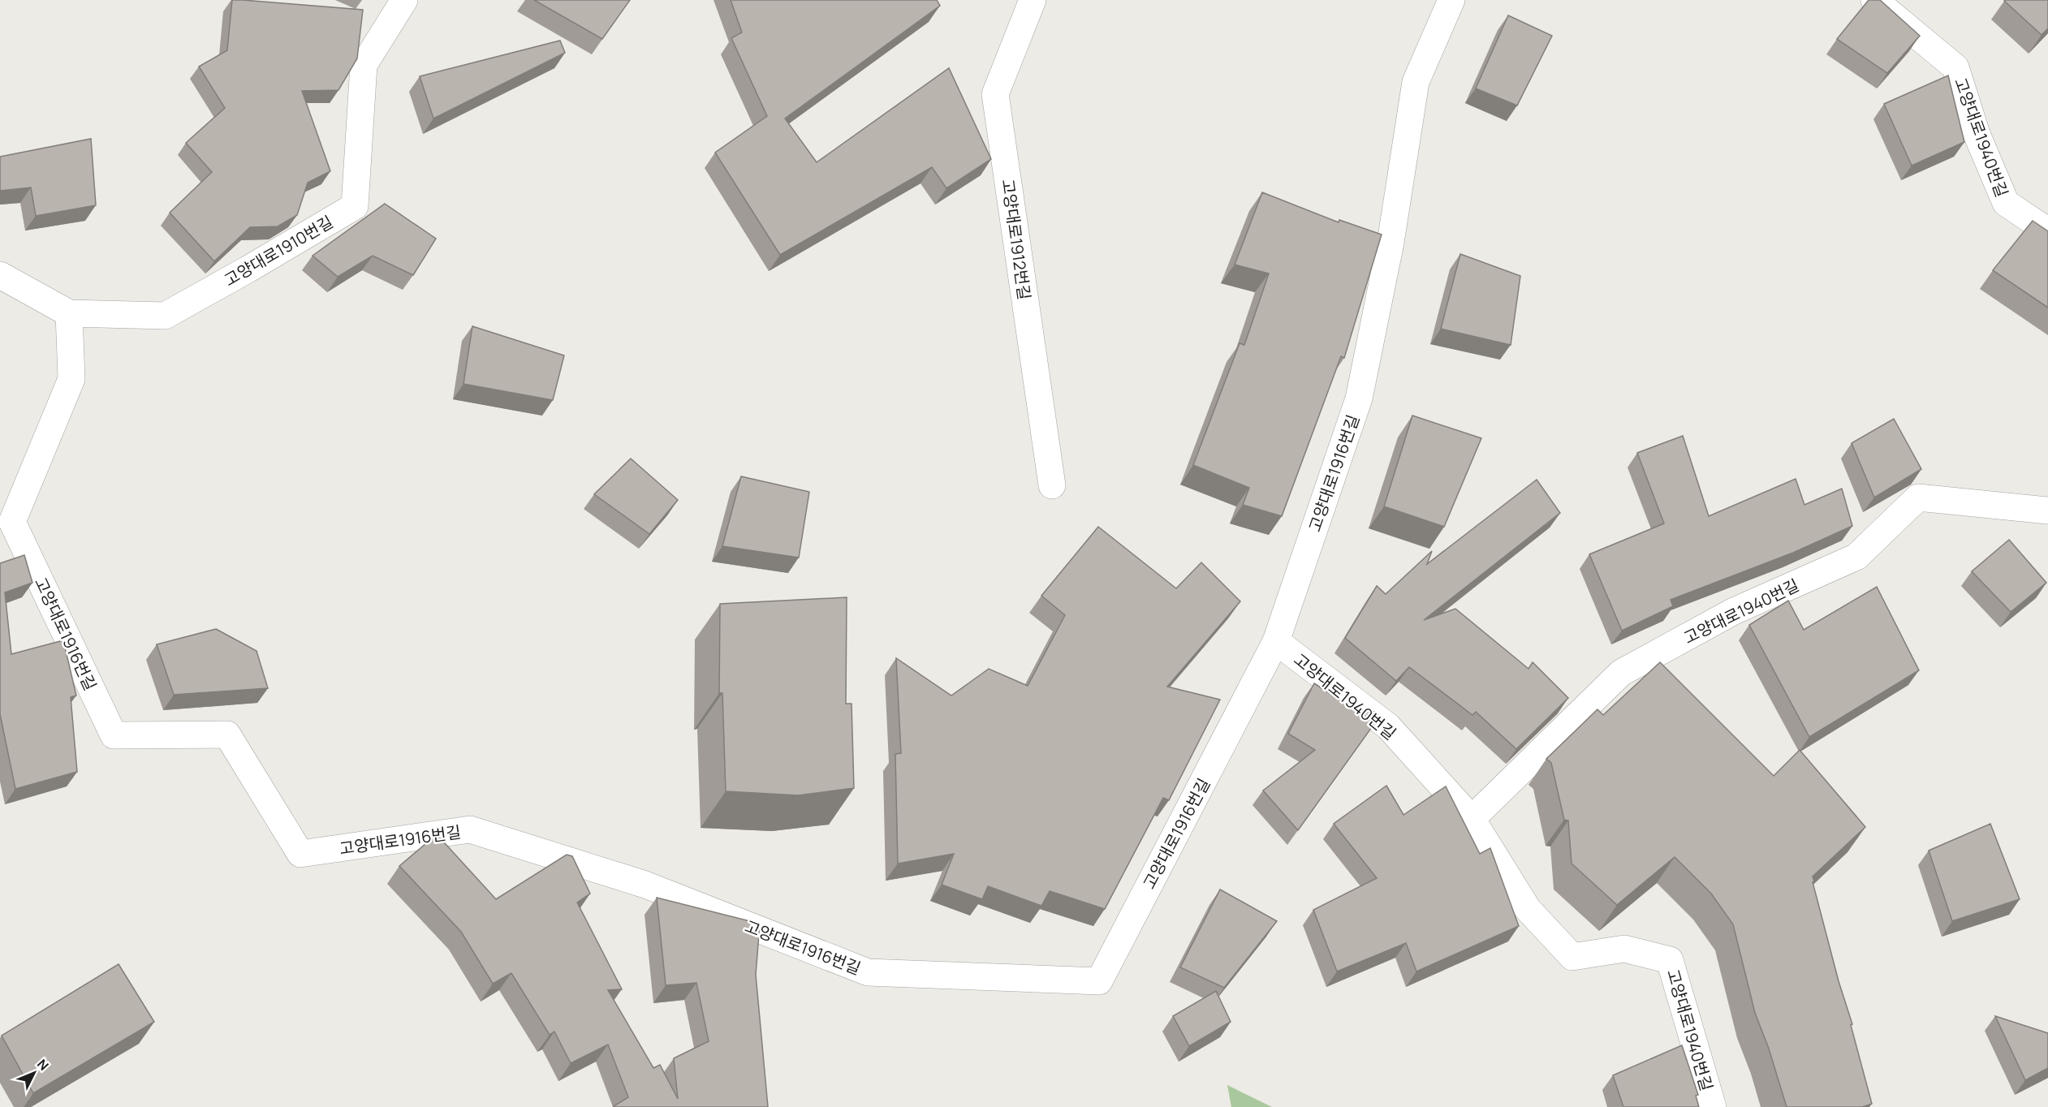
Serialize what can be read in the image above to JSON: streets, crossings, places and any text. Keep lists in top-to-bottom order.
{
  "streets": {
    "street": [
      "고양대로1940번길",
      "고양대로1912번길",
      "고양대로1910번길",
      "고양대로1916번길"
    ]
  },
  "crossings": [
    ["고양대로1940번길", "고양대로1916번길"],
    ["고양대로1910번길", "고양대로1916번길"]
  ],
  "north": "top right"
}
